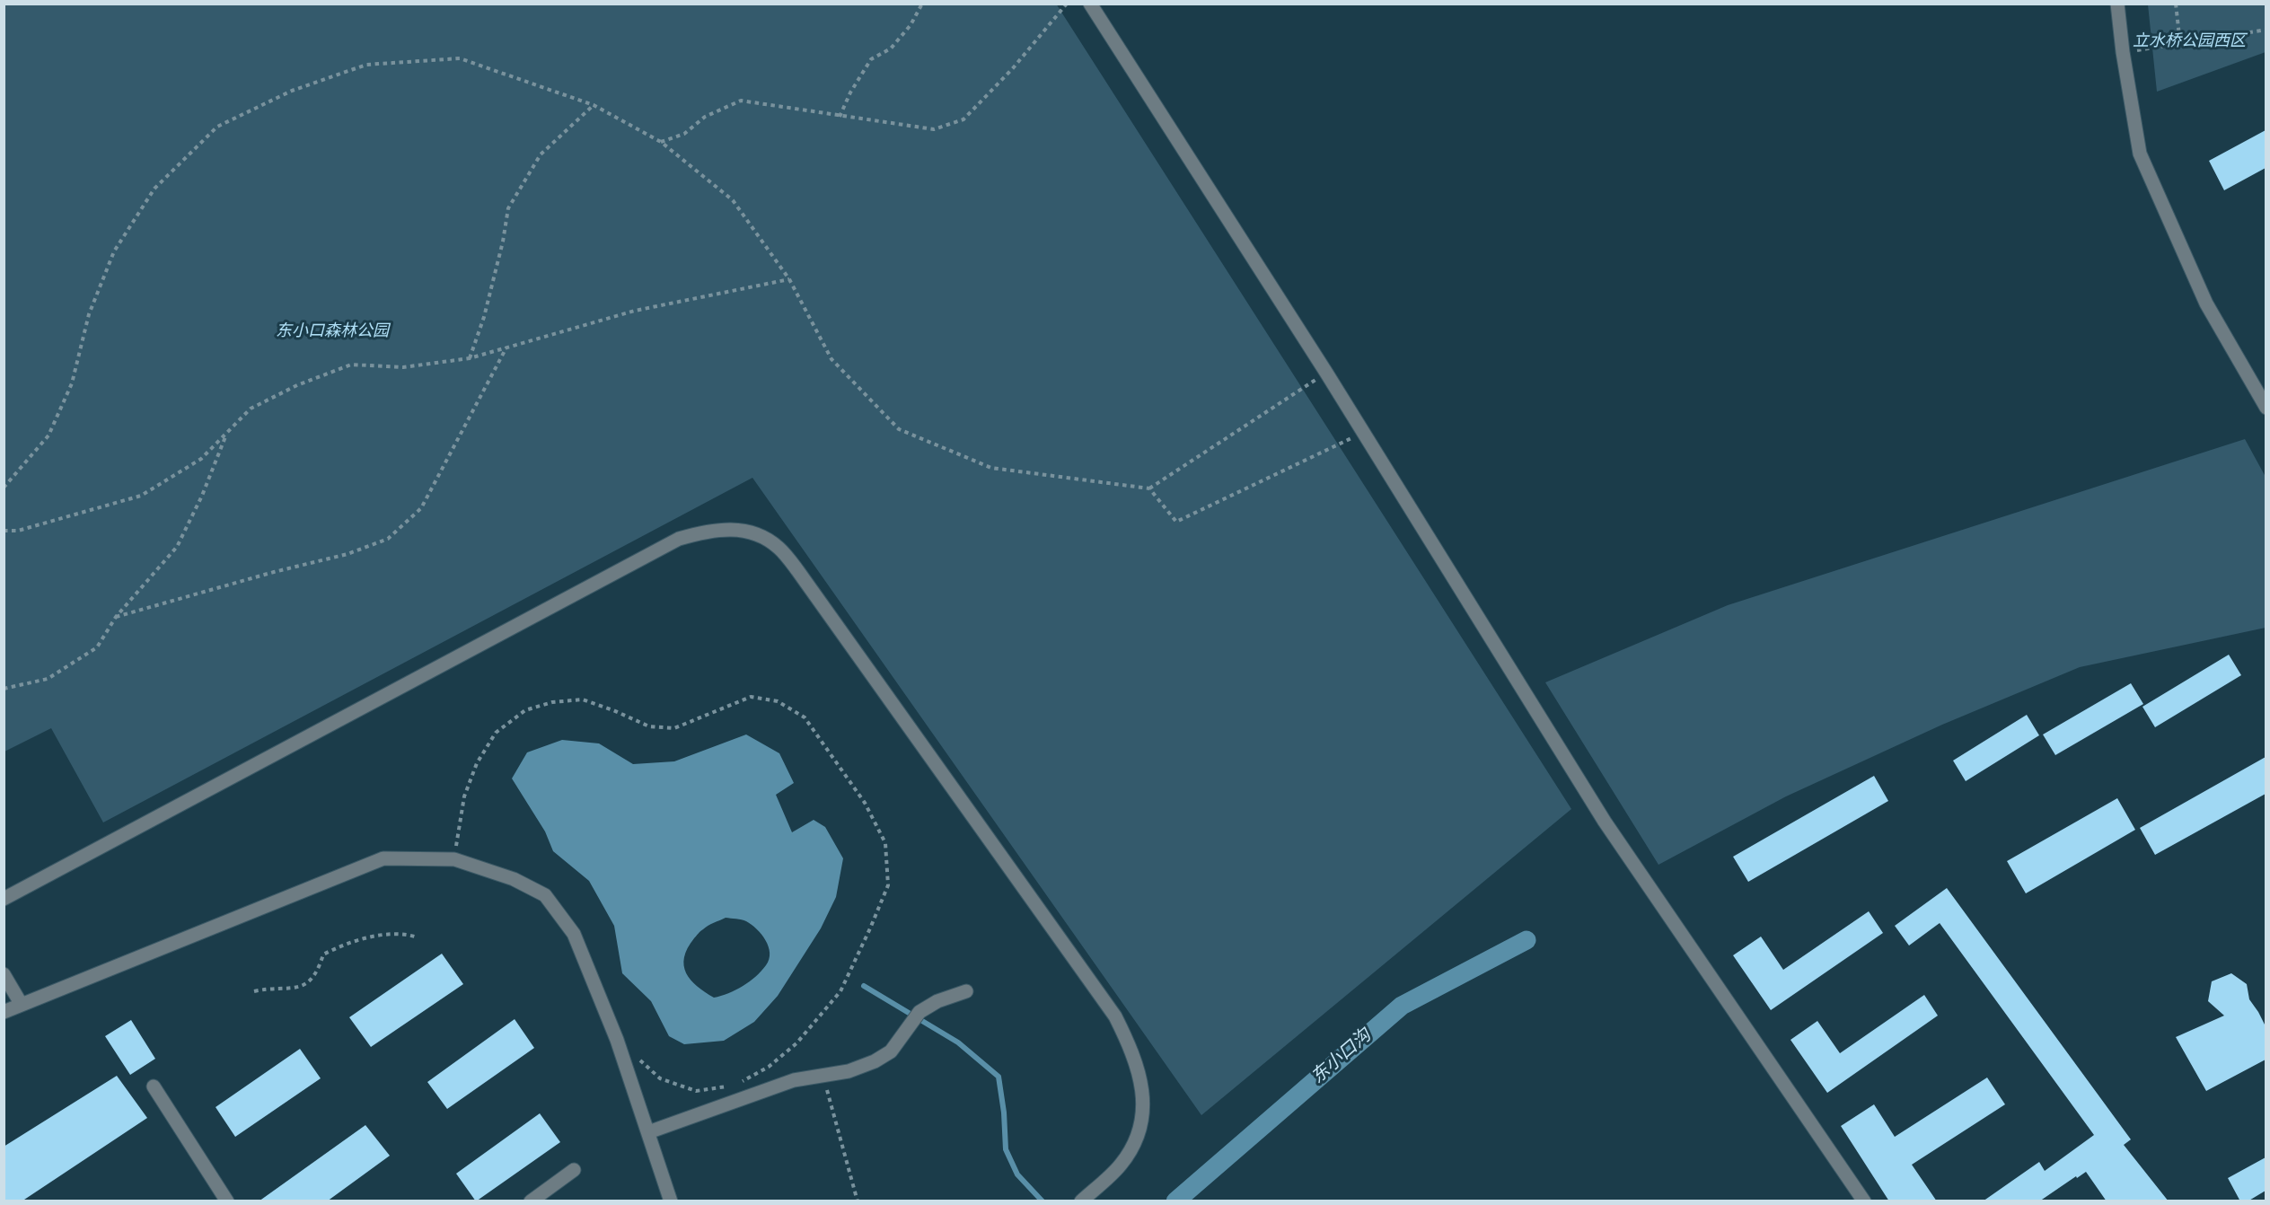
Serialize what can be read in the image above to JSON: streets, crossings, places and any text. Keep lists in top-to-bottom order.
{
  "water": ["东小口沟"],
  "parks": ["立水桥公园西区", "东小口森林公园"]
}
